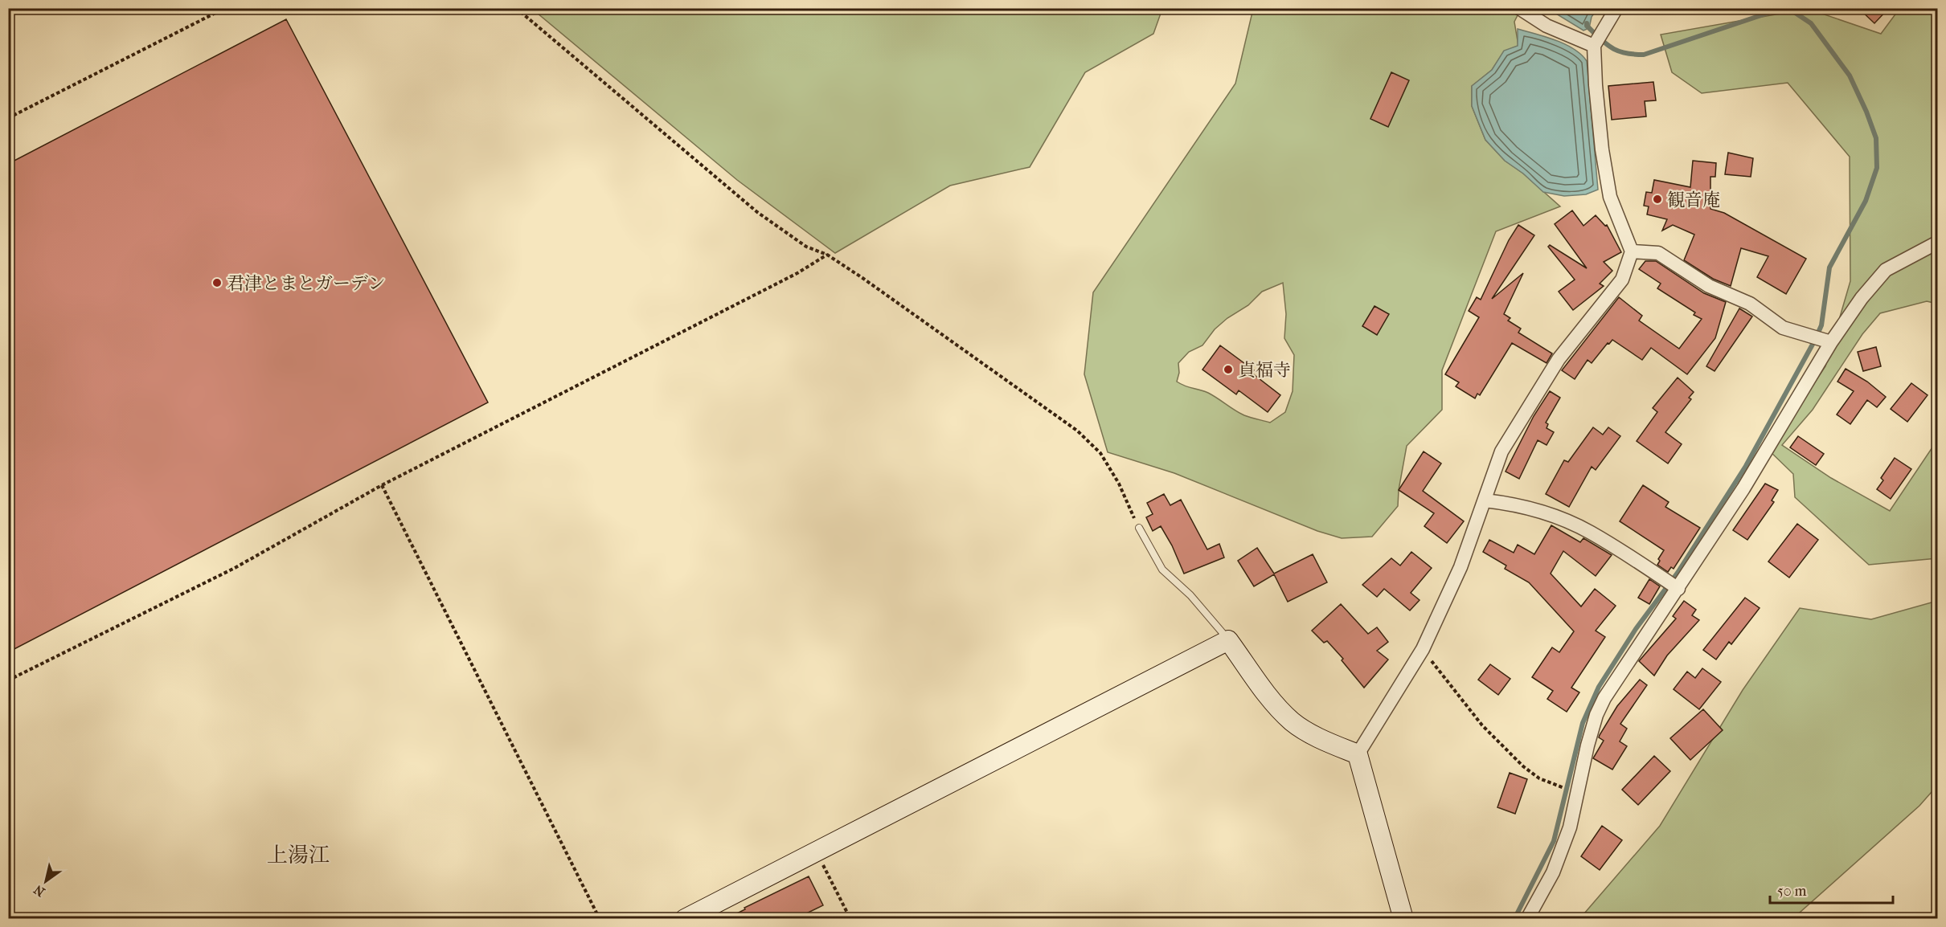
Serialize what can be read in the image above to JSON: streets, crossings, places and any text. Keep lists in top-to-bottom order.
{
  "districts": ["上湯江"],
  "places": ["観音庵", "君津とまとガーデン", "貞福寺"],
  "scale_bar": "50 m",
  "north": "bottom left"
}
